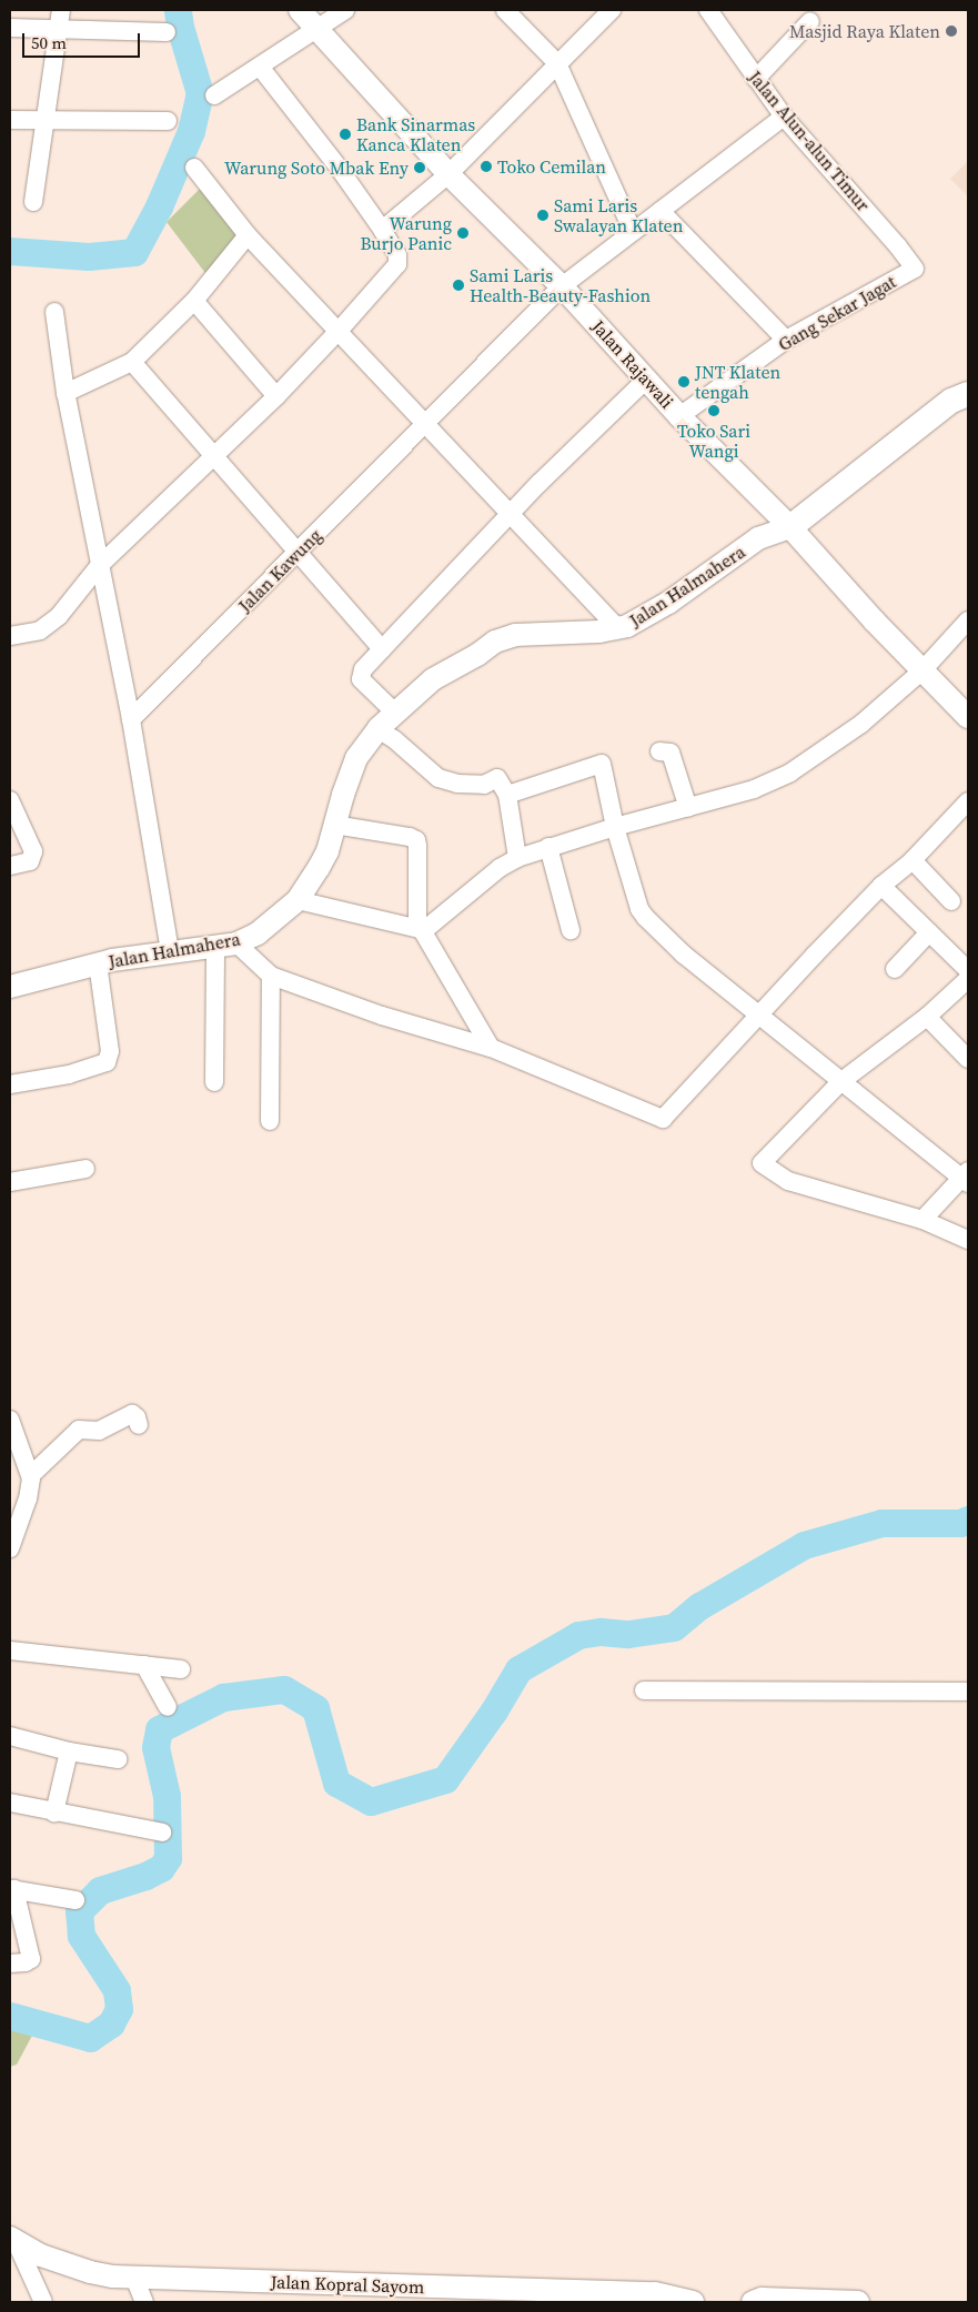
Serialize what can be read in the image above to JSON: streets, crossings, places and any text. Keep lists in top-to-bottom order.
{
  "streets": {
    "street": [
      "Jalan Alun-alun Timur",
      "Gang Sekar Jagat",
      "Jalan Rajawali",
      "Jalan Kawung",
      "Jalan Halmahera",
      "Jalan Kopral Sayom"
    ]
  },
  "crossings": [
    ["Jalan Alun-alun Timur", "Gang Sekar Jagat"],
    ["Jalan Alun-alun Timur", "Jalan Kawung"],
    ["Gang Sekar Jagat", "Jalan Rajawali"],
    ["Jalan Rajawali", "Jalan Kawung"],
    ["Jalan Rajawali", "Jalan Halmahera"]
  ],
  "places": [
    "Masjid Raya Klaten",
    "Bank Sinarmas Kanca Klaten",
    "Toko Cemilan",
    "Warung Soto Mbak Eny",
    "Sami Laris Swalayan Klaten",
    "Warung Burjo Panic",
    "Sami Laris Health-Beauty-Fashion",
    "JNT Klaten tengah",
    "Toko Sari Wangi"
  ],
  "scale_bar": "50 m"
}
